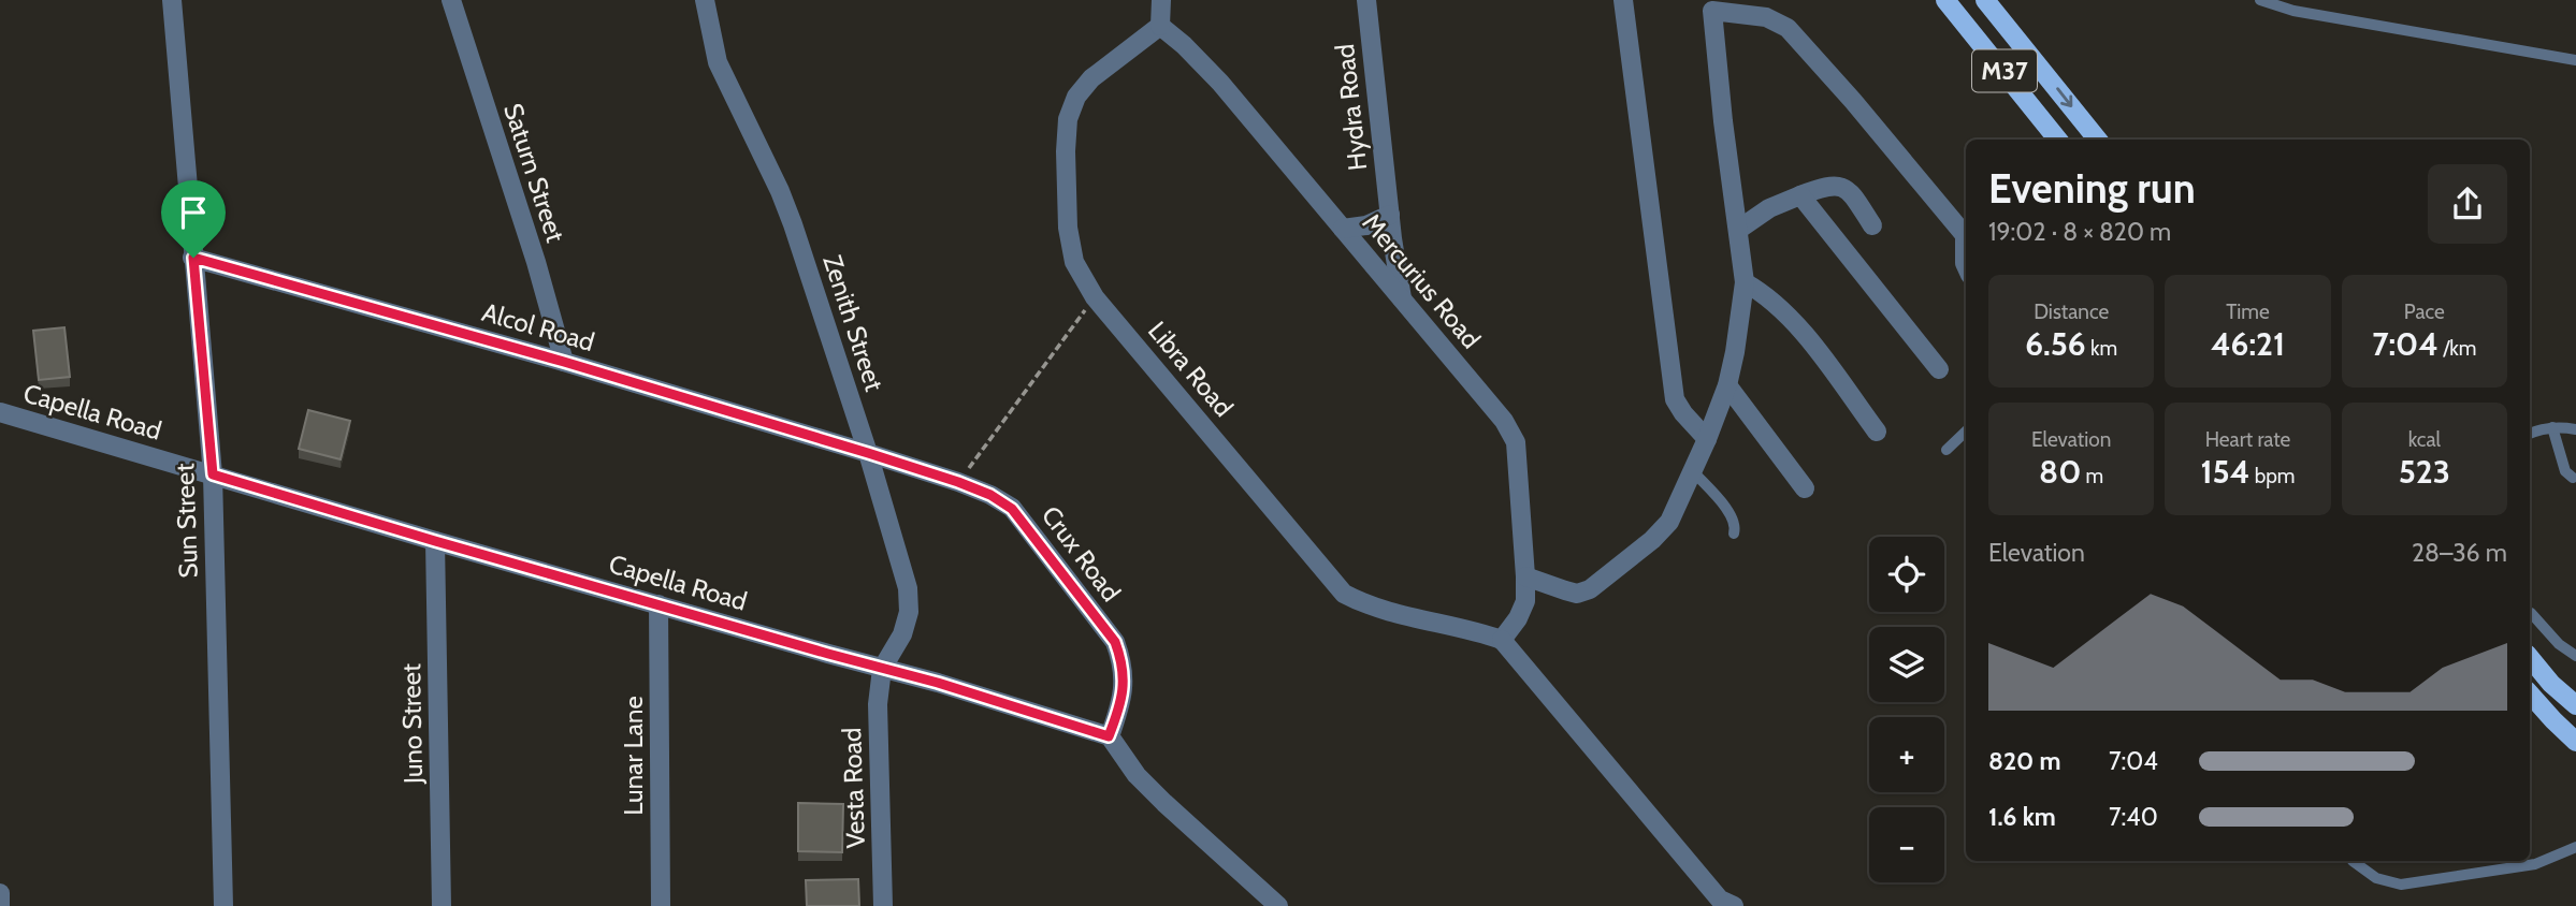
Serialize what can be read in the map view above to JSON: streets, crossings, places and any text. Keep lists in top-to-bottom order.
{
  "streets": {
    "main road": ["M37"],
    "street": [
      "Hydra Road",
      "Saturn Street",
      "Mercurius Road",
      "Zenith Street",
      "Alcol Road",
      "Libra Road",
      "Capella Road",
      "Sun Street",
      "Crux Road",
      "Juno Street",
      "Lunar Lane",
      "Vesta Road"
    ]
  },
  "crossings": [
    ["Hydra Road", "Mercurius Road"],
    ["Saturn Street", "Alcol Road"],
    ["Mercurius Road", "Libra Road"],
    ["Zenith Street", "Alcol Road"],
    ["Zenith Street", "Capella Road"],
    ["Zenith Street", "Crux Road"],
    ["Zenith Street", "Vesta Road"],
    ["Alcol Road", "Sun Street"],
    ["Alcol Road", "Crux Road"],
    ["Capella Road", "Sun Street"],
    ["Capella Road", "Crux Road"],
    ["Capella Road", "Juno Street"],
    ["Capella Road", "Lunar Lane"],
    ["Capella Road", "Vesta Road"]
  ],
  "page": {
    "heading": ["Evening run", "19:02 · 8 × 820 m"],
    "stats": [
      ["Distance", "6.56 km"],
      ["Time", "46:21"],
      ["Pace", "7:04 /km"],
      ["Elevation", "80 m"],
      ["Heart rate", "154 bpm"],
      ["kcal", "523"]
    ],
    "chart": ["Elevation", "28–36 m"],
    "map_buttons": ["+", "−"],
    "list": [
      {
        "name": "820 m",
        "note": "7:04"
      },
      {
        "name": "1.6 km",
        "note": "7:40"
      }
    ]
  }
}
